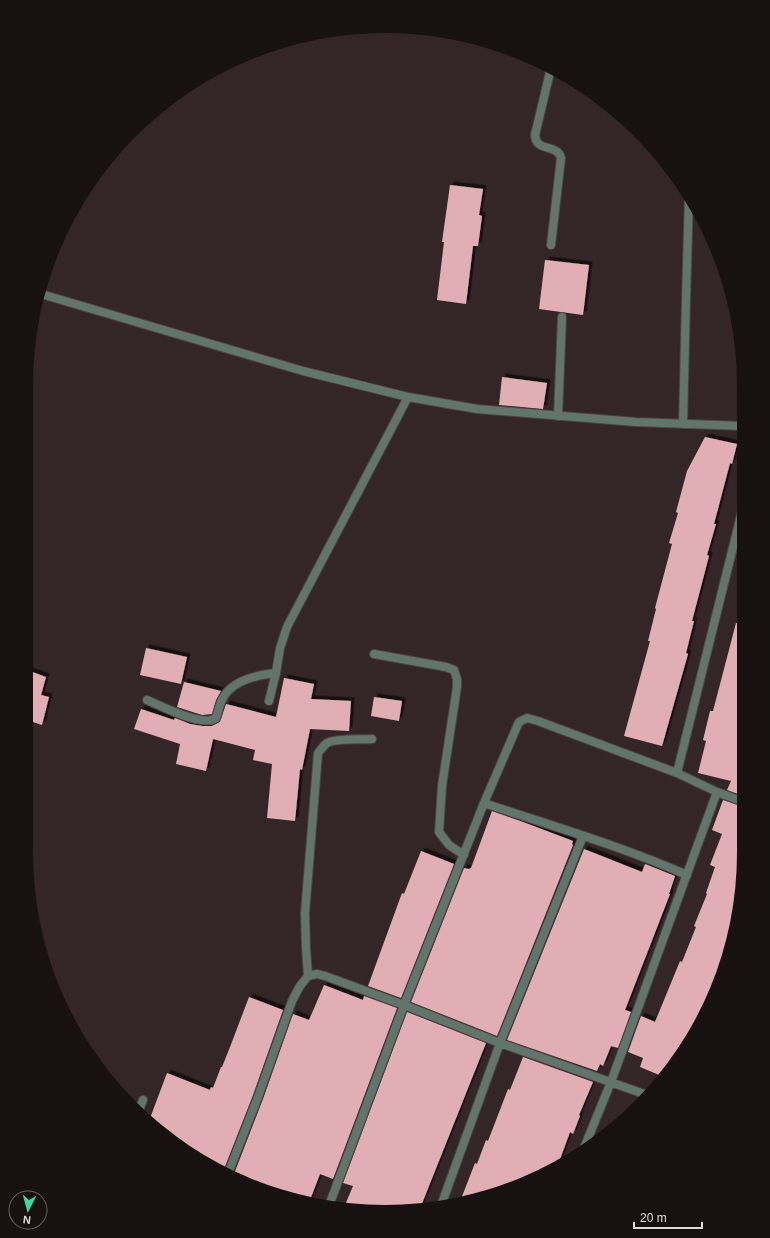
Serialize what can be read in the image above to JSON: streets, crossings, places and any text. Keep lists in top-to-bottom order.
{
  "scale_bar": "20 m",
  "north": "bottom"
}
